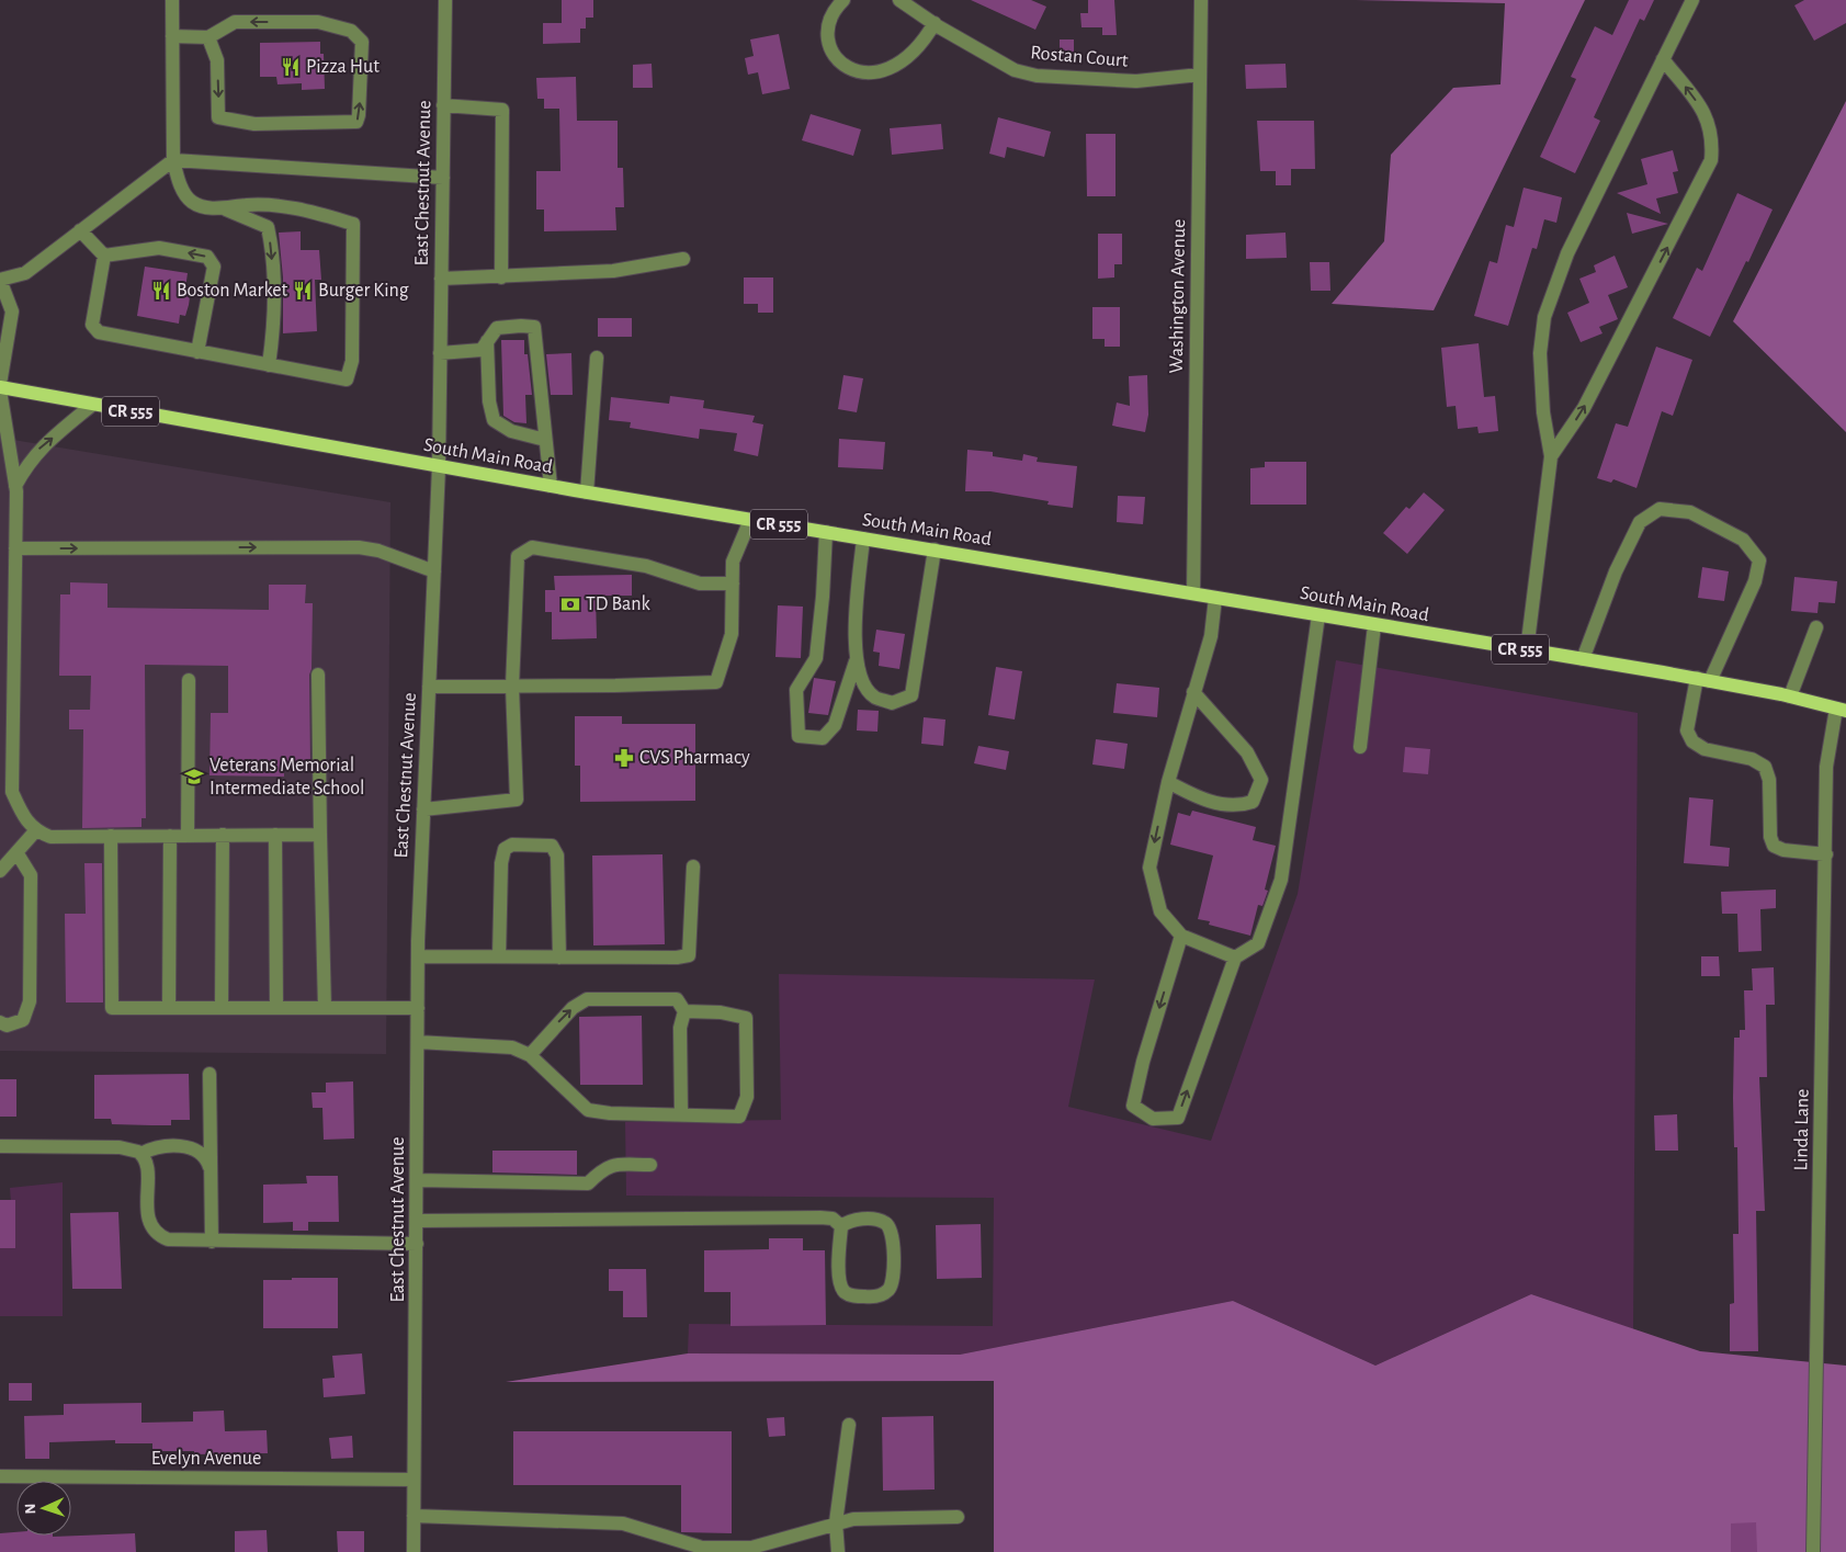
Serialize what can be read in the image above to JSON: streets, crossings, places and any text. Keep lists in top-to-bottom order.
{
  "streets": {
    "main road": ["CR 555", "South Main Road"],
    "street": [
      "Rostan Court",
      "East Chestnut Avenue",
      "Washington Avenue",
      "Linda Lane",
      "Evelyn Avenue"
    ]
  },
  "crossings": [
    ["Rostan Court", "Washington Avenue"],
    ["East Chestnut Avenue", "South Main Road"],
    ["East Chestnut Avenue", "Evelyn Avenue"],
    ["Washington Avenue", "South Main Road"],
    ["South Main Road", "Linda Lane"]
  ],
  "places": {
    "restaurant": ["Pizza Hut", "Boston Market", "Burger King"],
    "bank": ["TD Bank"],
    "pharmacy": ["CVS Pharmacy"],
    "school or university": ["Veterans Memorial Intermediate School"]
  },
  "north": "left"
}
